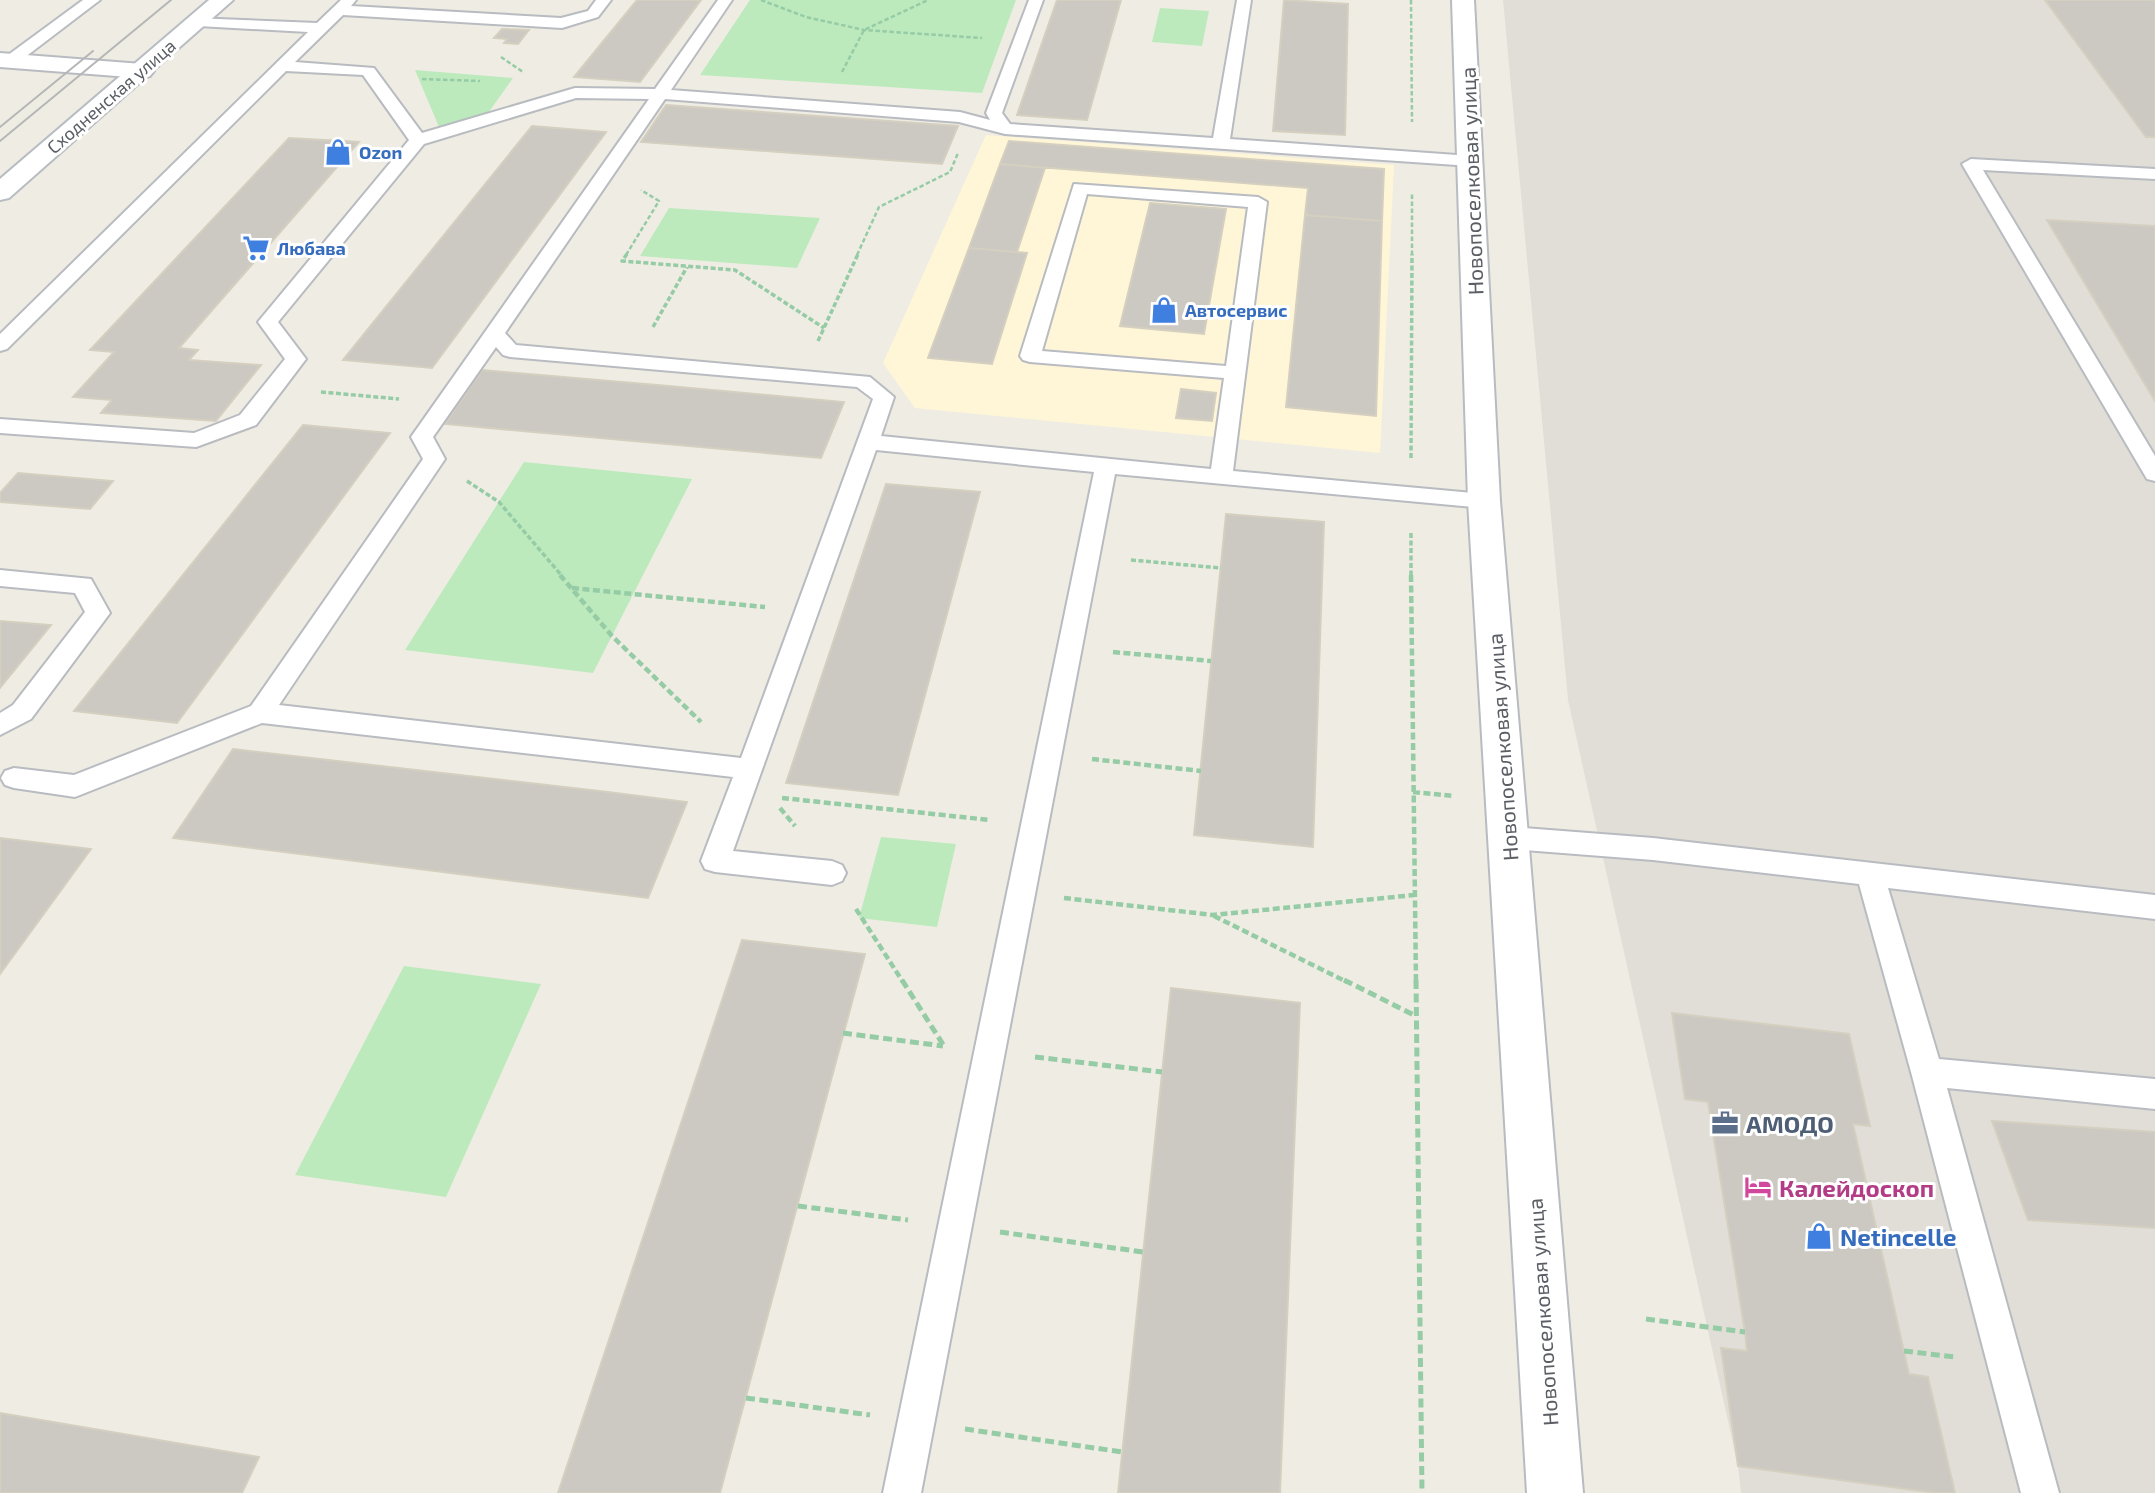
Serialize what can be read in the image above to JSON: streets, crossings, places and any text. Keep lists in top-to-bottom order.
{
  "streets": {
    "street": ["Сходненская улица", "Новопоселковая улица"]
  },
  "places": {
    "shop": ["Ozon", "Автосервис", "Netincelle"],
    "supermarket": ["Любава"],
    "office": ["АМОДО"],
    "hotel": ["Калейдоскоп"]
  }
}
